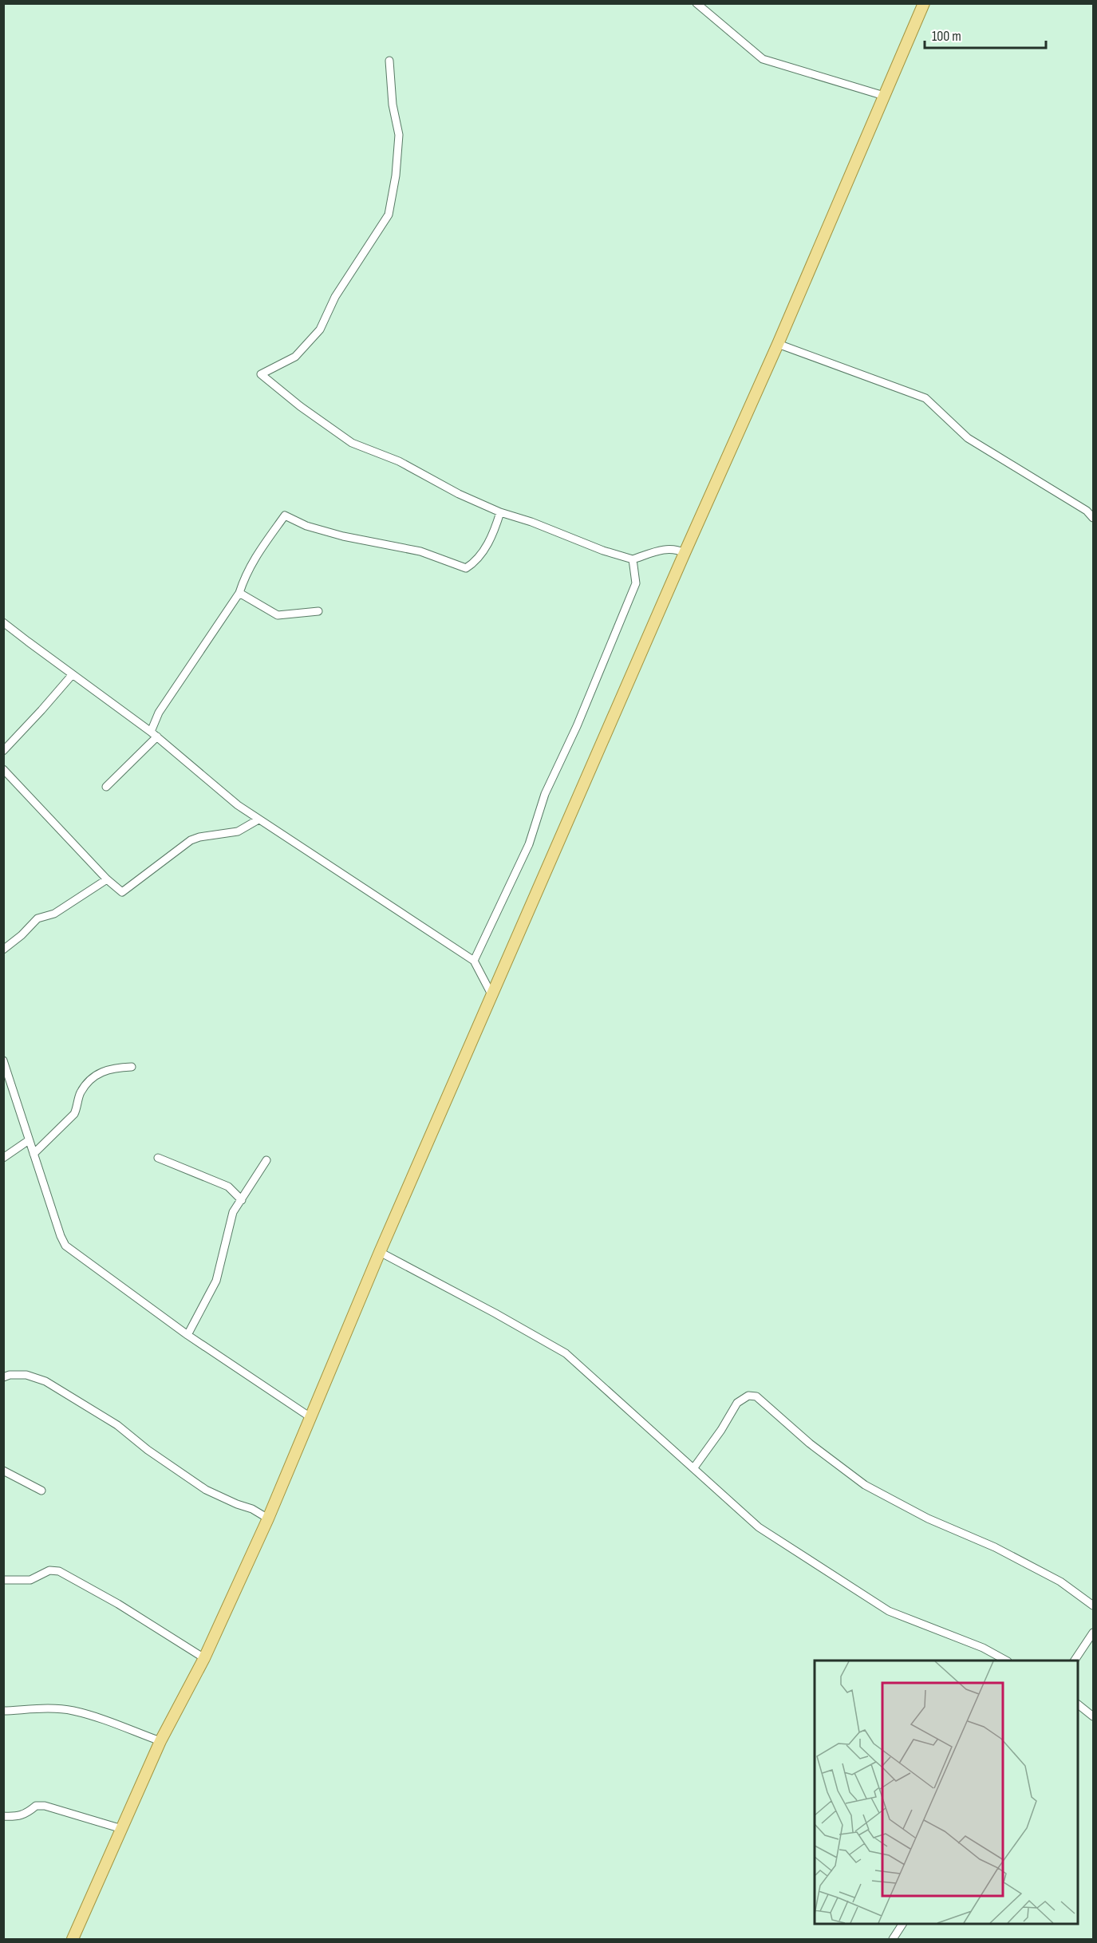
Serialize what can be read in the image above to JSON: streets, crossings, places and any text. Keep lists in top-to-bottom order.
{
  "scale_bar": "100 m"
}
